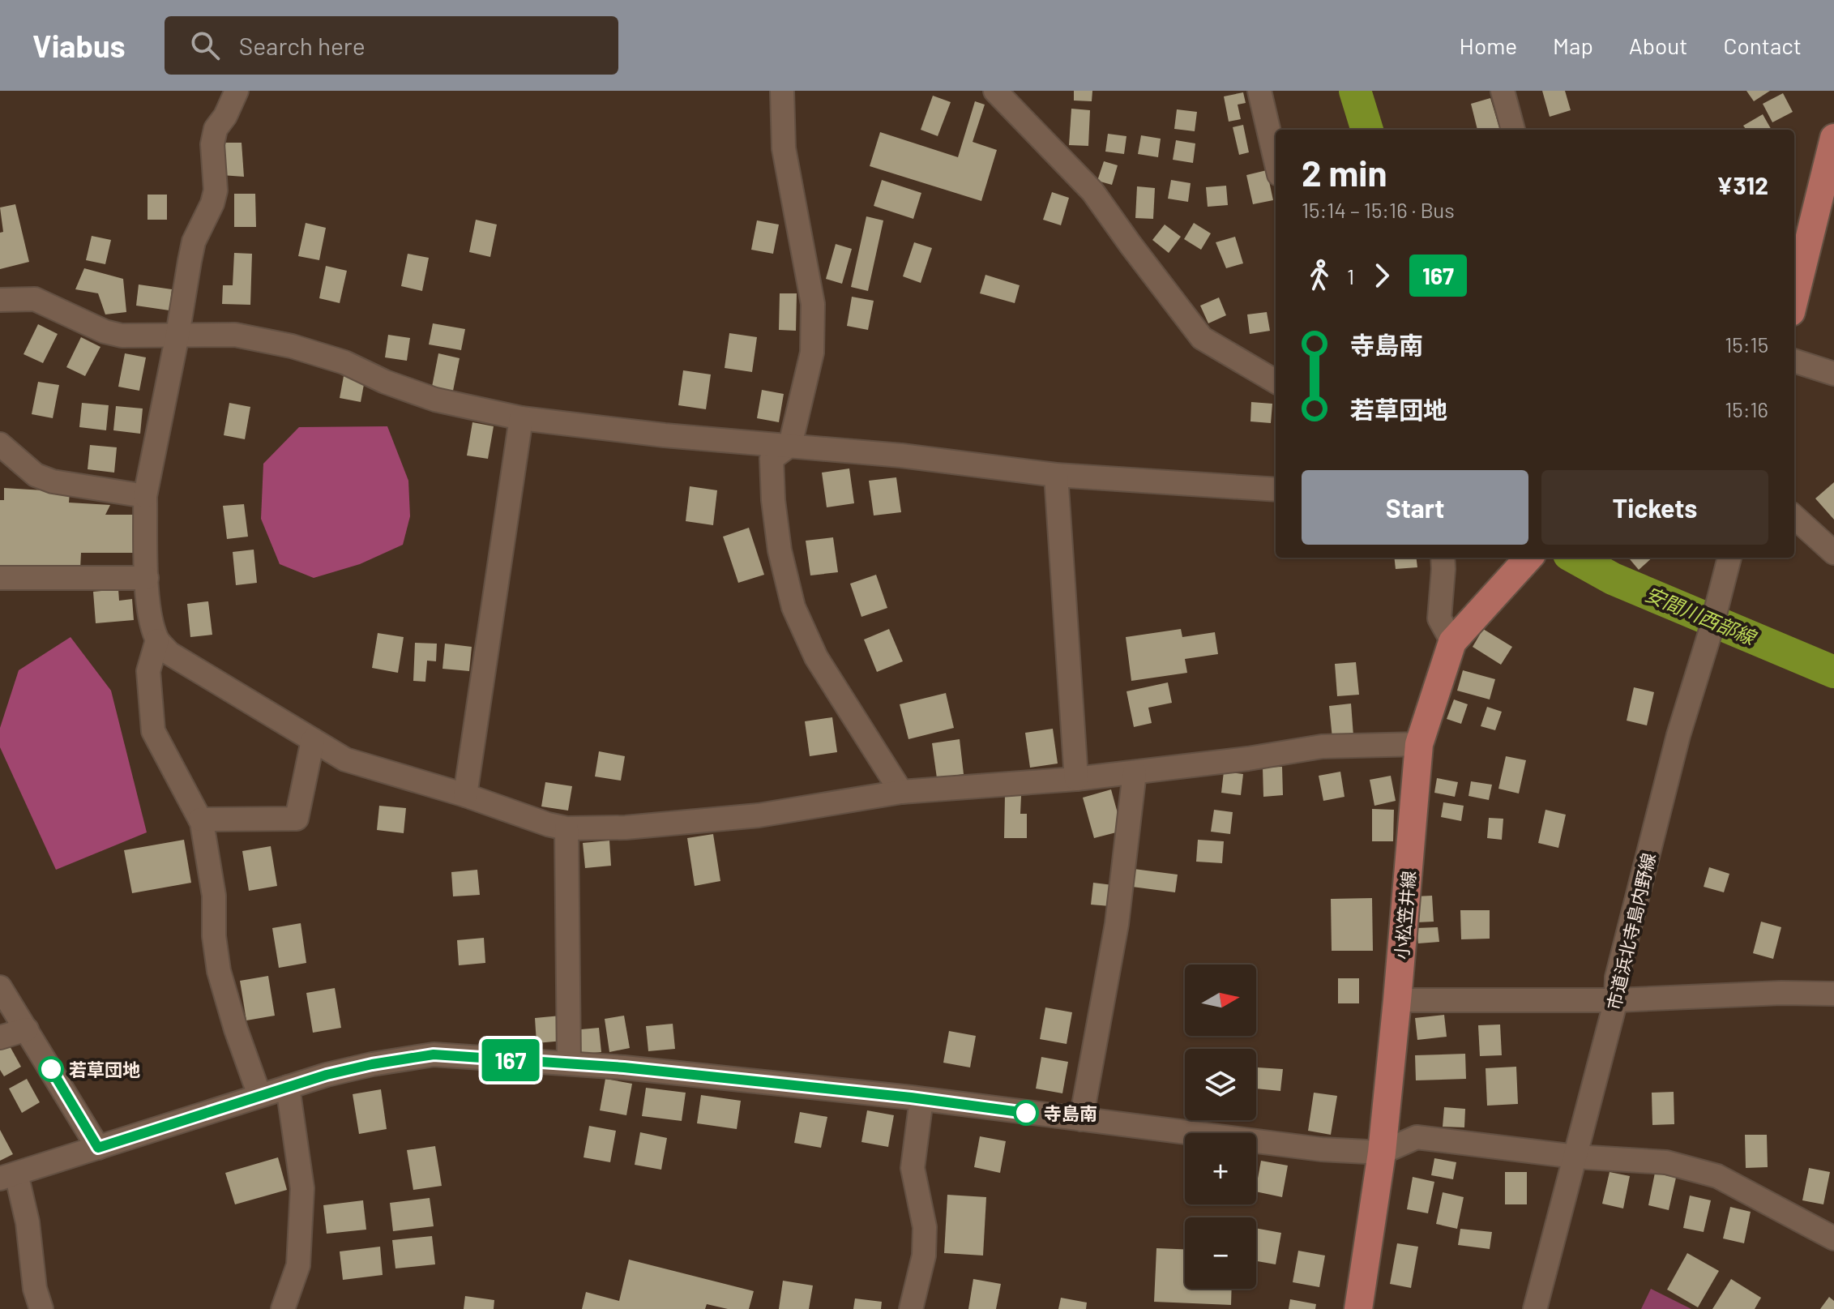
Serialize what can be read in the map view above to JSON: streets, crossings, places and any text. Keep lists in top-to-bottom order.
{
  "streets": {
    "main road": ["小松笠井線"],
    "street": ["市道浜北寺島内野線"]
  },
  "water": ["安間川西部線"],
  "places": ["若草団地", "寺島南"],
  "lines": ["bus line 167"],
  "north": "right",
  "page": {
    "header": "Viabus",
    "search": "Search here",
    "nav": [
      "Home",
      "Map",
      "About",
      "Contact"
    ],
    "on_map": "167",
    "heading": ["2 min", "15:14 – 15:16 · Bus", "¥312"],
    "legs": ["1", "167"],
    "list": [
      {
        "name": "寺島南",
        "value": "15:15"
      },
      {
        "name": "若草団地",
        "value": "15:16"
      }
    ],
    "buttons": ["Start", "Tickets"],
    "map_buttons": ["+", "−"]
  }
}
